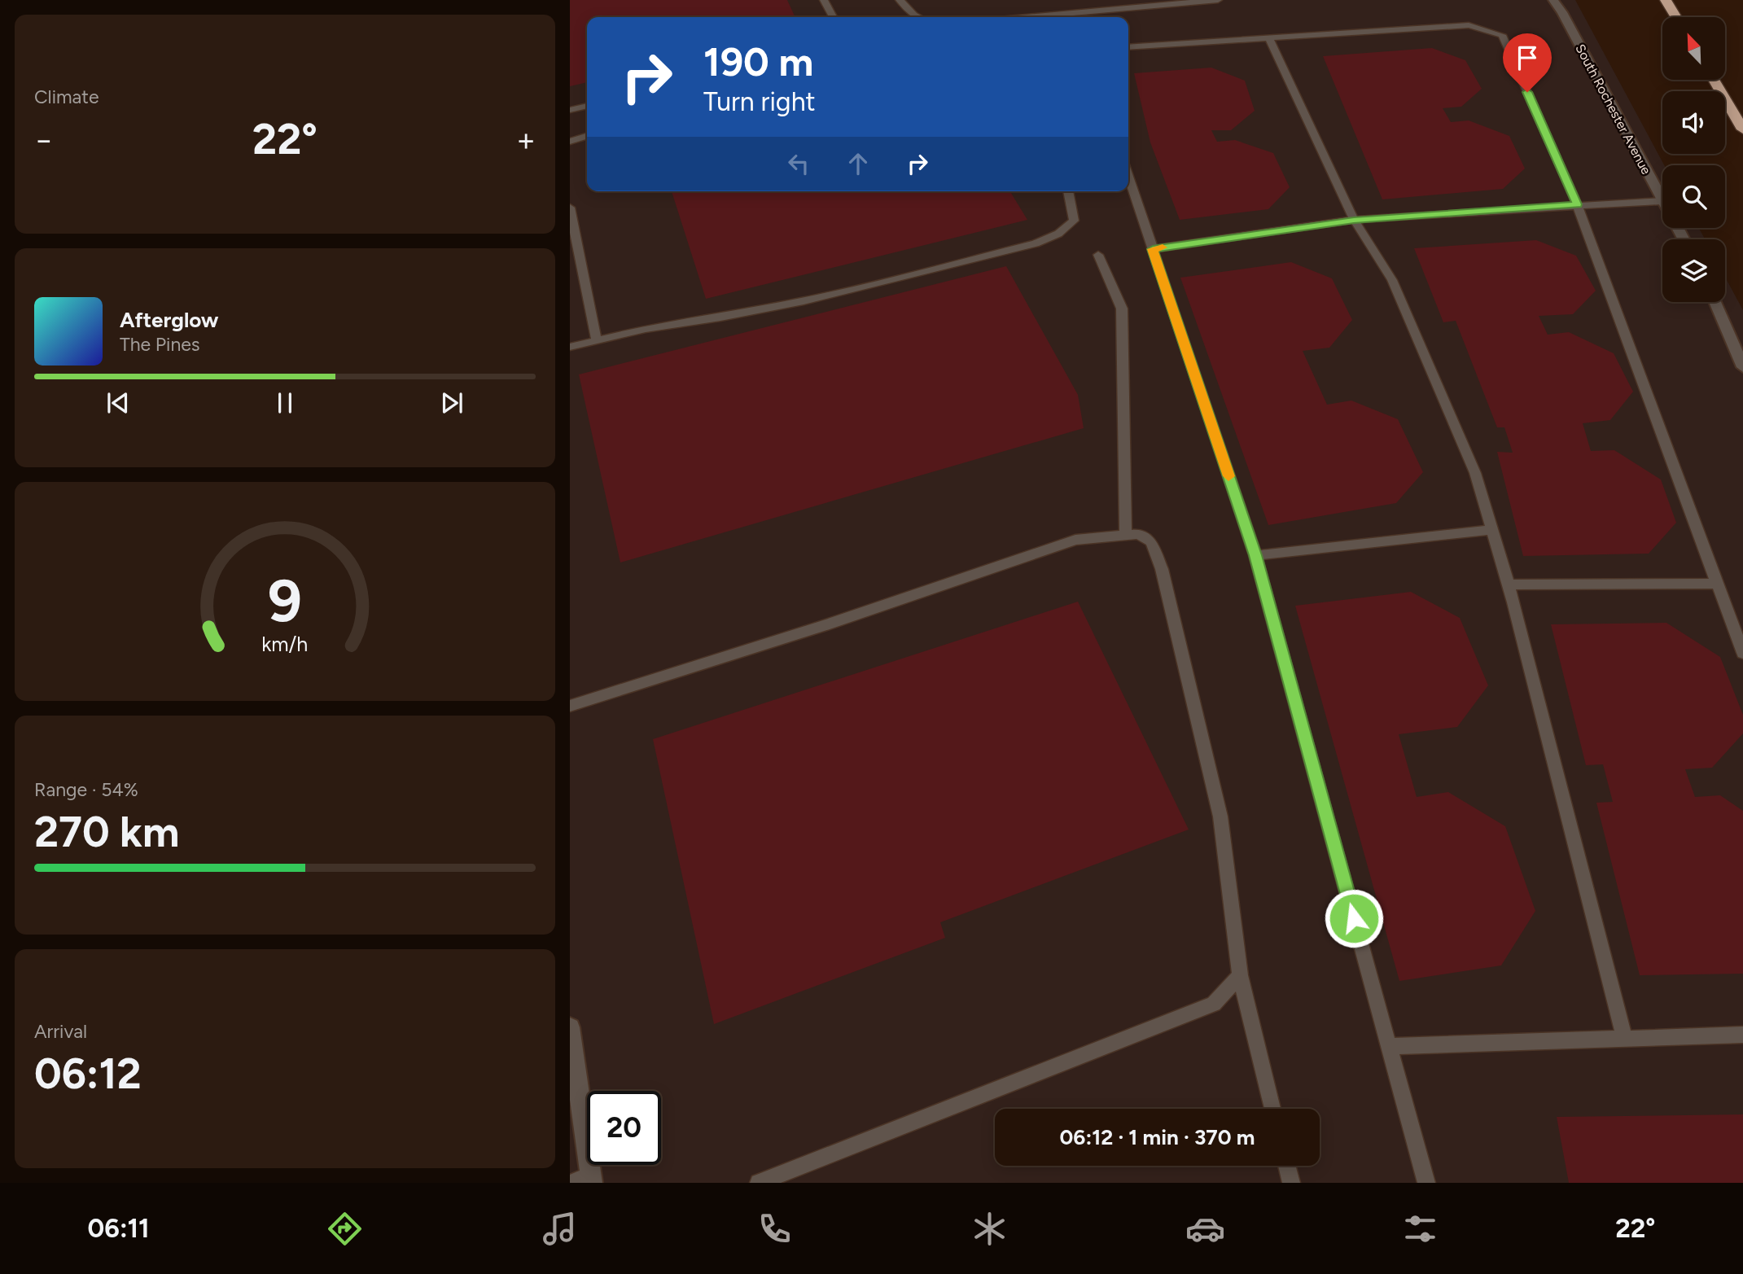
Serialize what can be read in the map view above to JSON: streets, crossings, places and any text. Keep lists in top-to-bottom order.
{
  "streets": {
    "street": ["South Rochester Avenue"]
  },
  "north": "top left",
  "page": {
    "tile": [
      "Climate",
      ["Range · 54%", "270 km"],
      ["Arrival", "06:12"]
    ],
    "turn": ["190 m", "Turn right"],
    "heat": ["−", "22°", "+"],
    "song": ["Afterglow", "The Pines"],
    "limit": "20",
    "trip": "06:12 · 1 min · 370 m",
    "tabs": ["06:11", "22°"],
    "gauge": ["9", "km/h"]
  }
}
